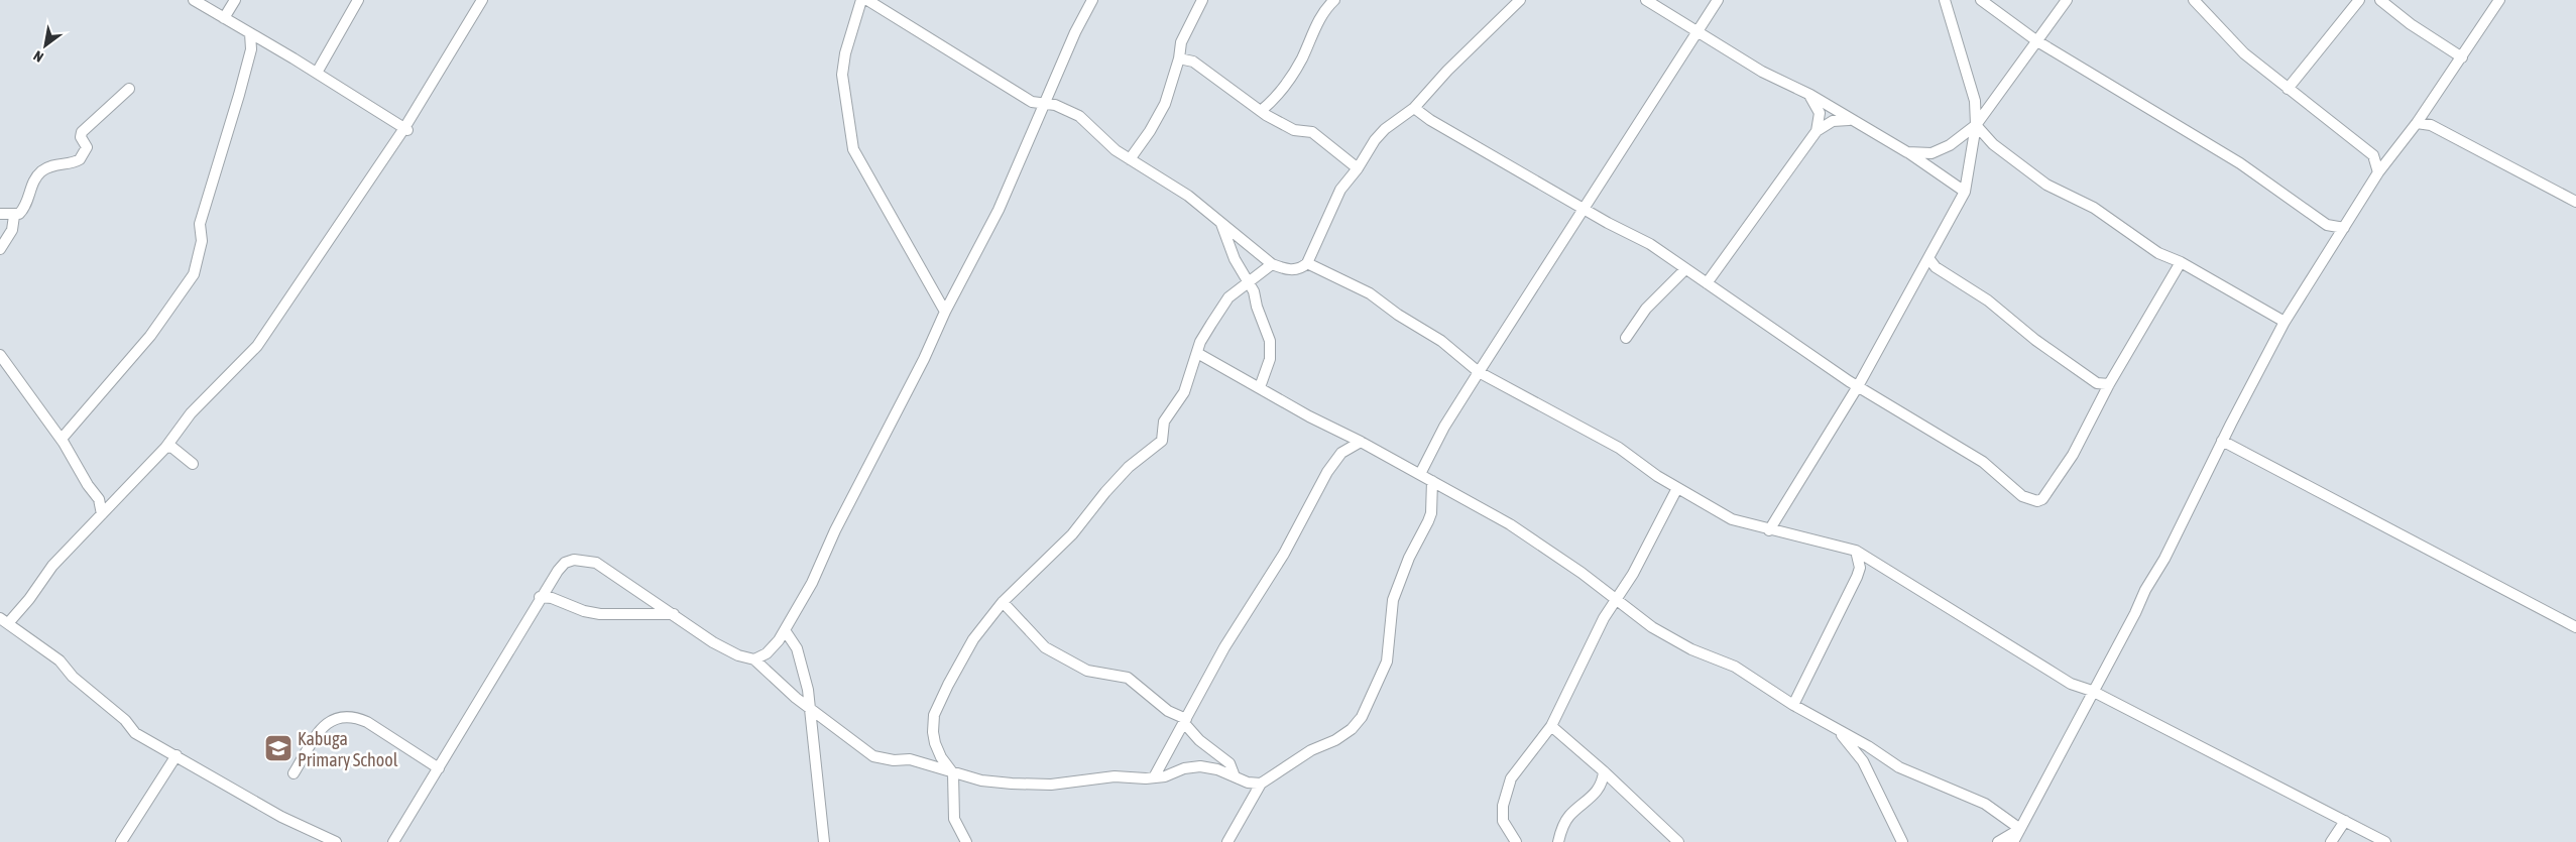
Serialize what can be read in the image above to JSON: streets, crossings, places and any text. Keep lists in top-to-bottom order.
{
  "places": {
    "school or university": ["Kabuga Primary School"]
  },
  "north": "bottom left"
}
